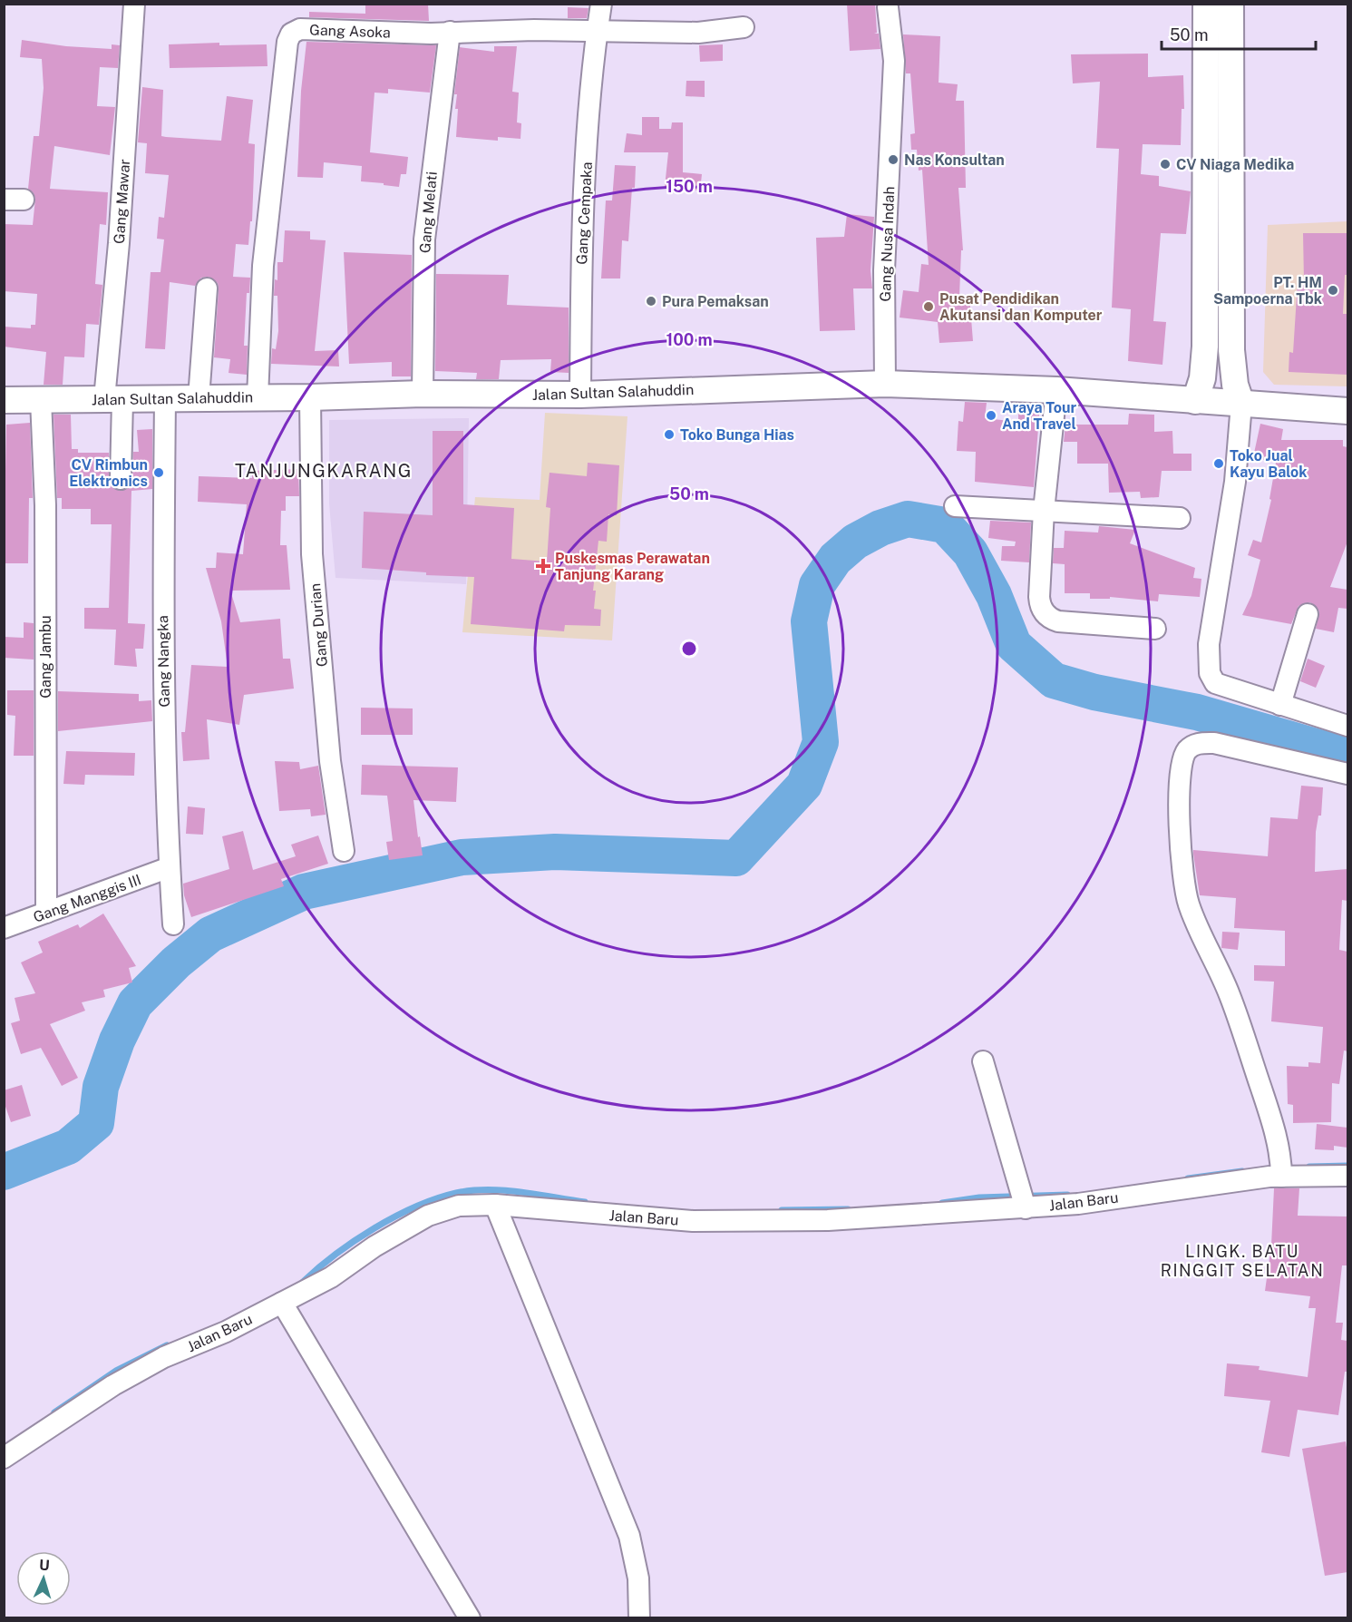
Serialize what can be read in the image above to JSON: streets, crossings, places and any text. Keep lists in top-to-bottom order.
{
  "streets": {
    "main road": ["Jalan Sultan Salahuddin"],
    "street": [
      "Gang Asoka",
      "Gang Mawar",
      "Gang Melati",
      "Gang Cempaka",
      "Gang Nusa Indah",
      "Gang Durian",
      "Gang Jambu",
      "Gang Nangka",
      "Gang Manggis III",
      "Jalan Baru"
    ]
  },
  "crossings": [
    ["Gang Asoka", "Gang Melati"],
    ["Gang Asoka", "Gang Cempaka"],
    ["Gang Asoka", "Jalan Sultan Salahuddin"],
    ["Gang Mawar", "Jalan Sultan Salahuddin"],
    ["Gang Melati", "Jalan Sultan Salahuddin"],
    ["Gang Cempaka", "Jalan Sultan Salahuddin"],
    ["Gang Nusa Indah", "Jalan Sultan Salahuddin"],
    ["Jalan Sultan Salahuddin", "Gang Durian"],
    ["Jalan Sultan Salahuddin", "Gang Jambu"],
    ["Jalan Sultan Salahuddin", "Gang Nangka"],
    ["Gang Jambu", "Gang Manggis III"],
    ["Gang Nangka", "Gang Manggis III"]
  ],
  "districts": ["TANJUNGKARANG", "LINGK. BATU RINGGIT SELATAN"],
  "places": {
    "other": [
      "Nas Konsultan",
      "CV Niaga Medika",
      "PT. HM Sampoerna Tbk",
      "Pura Pemaksan",
      "Pusat Pendidikan Akutansi dan Komputer",
      "Araya Tour And Travel",
      "Toko Bunga Hias",
      "Toko Jual Kayu Balok",
      "CV Rimbun Elektronics"
    ],
    "health": ["Puskesmas Perawatan Tanjung Karang"]
  },
  "scale_bar": "50 m",
  "north": "top",
  "rings": ["150 m", "100 m", "50 m"]
}
